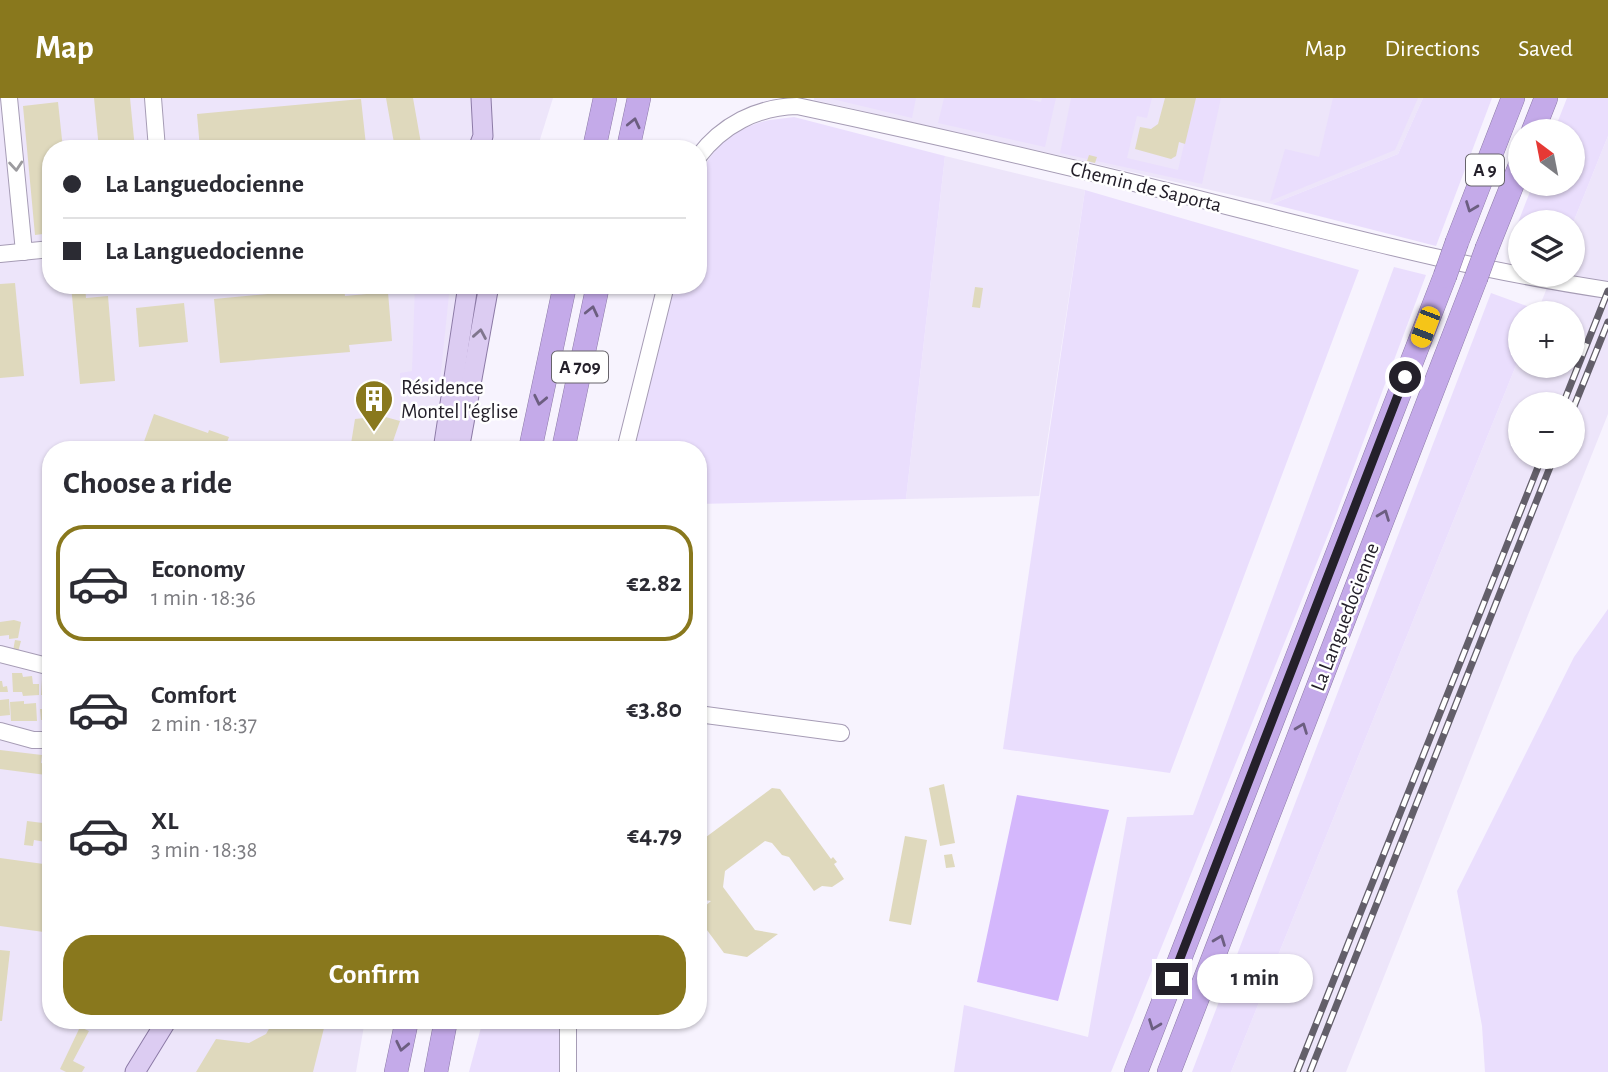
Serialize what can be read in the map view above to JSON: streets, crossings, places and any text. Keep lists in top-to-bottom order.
{
  "streets": {
    "highway": ["A 9", "A 709", "La Languedocienne"],
    "street": ["Chemin de Saporta"]
  },
  "places": {
    "building": ["Résidence Montel l'église"]
  },
  "north": "top left",
  "page": {
    "header": "Map",
    "nav": ["Map", "Directions", "Saved"],
    "map_buttons": ["+", "−"],
    "banner": ["La Languedocienne", "La Languedocienne"],
    "heading": "Choose a ride",
    "list": [
      {
        "name": "Economy",
        "note": "1 min · 18:36",
        "value": "€2.82"
      },
      {
        "name": "Comfort",
        "note": "2 min · 18:37",
        "value": "€3.80"
      },
      {
        "name": "XL",
        "note": "3 min · 18:38",
        "value": "€4.79"
      }
    ],
    "buttons": "Confirm",
    "bubble": "1 min"
  }
}
